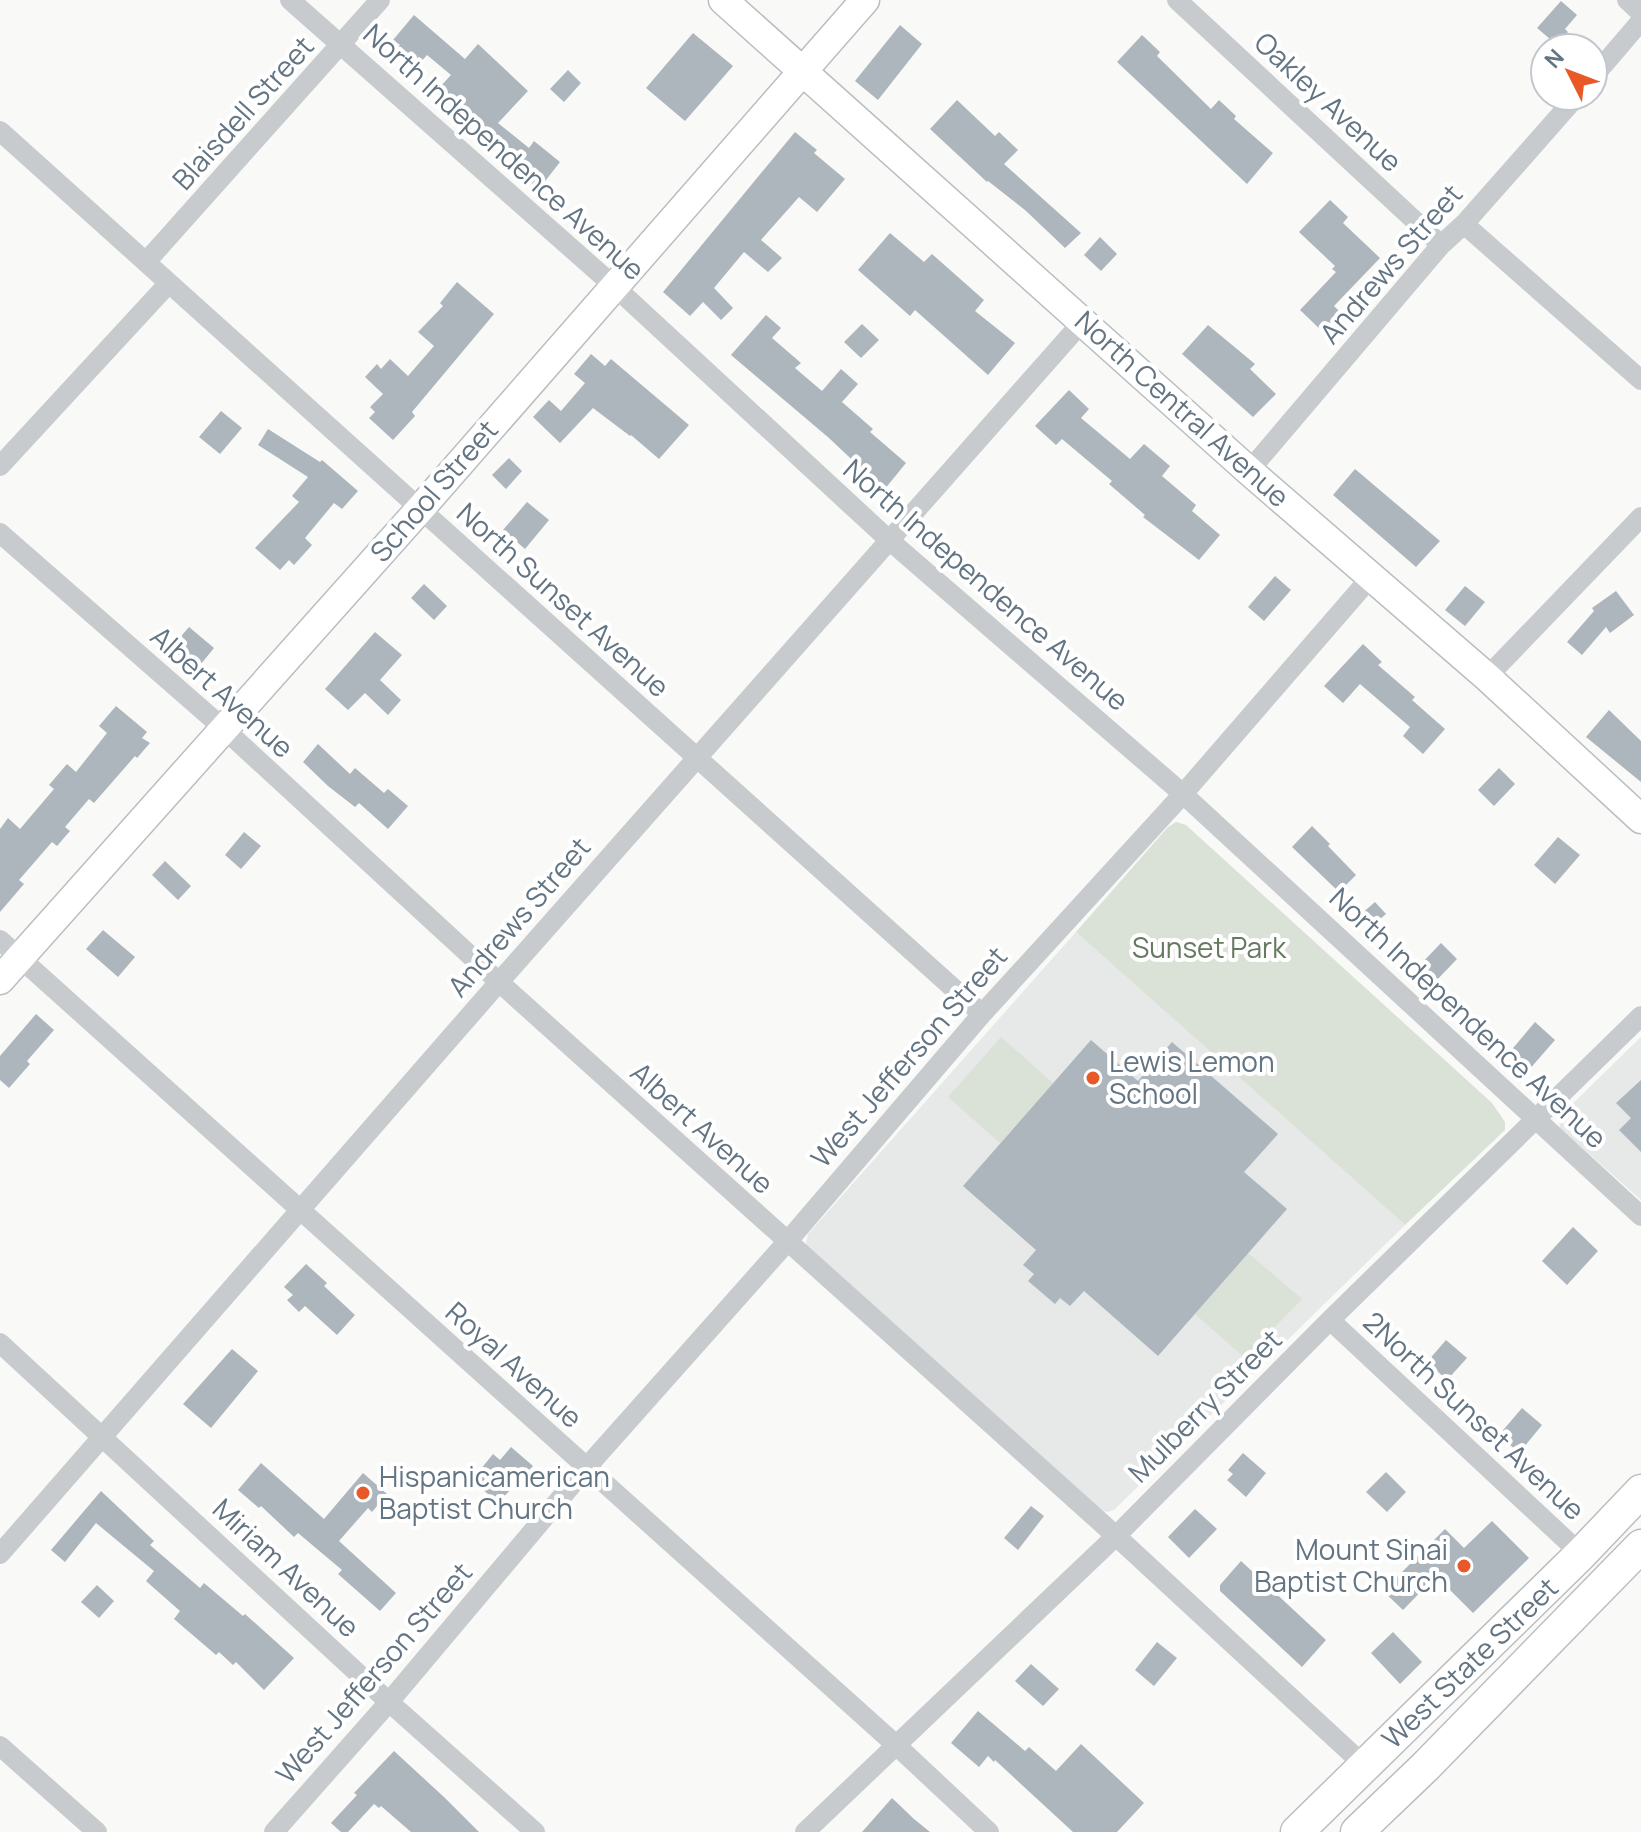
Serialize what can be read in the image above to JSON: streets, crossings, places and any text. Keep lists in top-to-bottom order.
{
  "streets": {
    "main road": ["North Central Avenue", "School Street", "West State Street"],
    "street": [
      "Oakley Avenue",
      "Blaisdell Street",
      "North Independence Avenue",
      "Andrews Street",
      "North Sunset Avenue",
      "Albert Avenue",
      "West Jefferson Street",
      "Royal Avenue",
      "Mulberry Street",
      "2North Sunset Avenue",
      "Miriam Avenue"
    ]
  },
  "crossings": [
    ["Oakley Avenue", "Andrews Street"],
    ["Blaisdell Street", "North Independence Avenue"],
    ["Blaisdell Street", "North Sunset Avenue"],
    ["North Independence Avenue", "Andrews Street"],
    ["North Independence Avenue", "School Street"],
    ["North Independence Avenue", "West Jefferson Street"],
    ["North Independence Avenue", "Mulberry Street"],
    ["Andrews Street", "North Central Avenue"],
    ["Andrews Street", "North Sunset Avenue"],
    ["Andrews Street", "Albert Avenue"],
    ["Andrews Street", "Royal Avenue"],
    ["Andrews Street", "Miriam Avenue"],
    ["North Central Avenue", "School Street"],
    ["North Central Avenue", "West Jefferson Street"],
    ["School Street", "North Sunset Avenue"],
    ["School Street", "Albert Avenue"],
    ["School Street", "Royal Avenue"],
    ["North Sunset Avenue", "West Jefferson Street"],
    ["Albert Avenue", "West Jefferson Street"],
    ["Albert Avenue", "Mulberry Street"],
    ["Albert Avenue", "West State Street"],
    ["West Jefferson Street", "Royal Avenue"],
    ["West Jefferson Street", "Miriam Avenue"],
    ["Royal Avenue", "Mulberry Street"],
    ["Mulberry Street", "2North Sunset Avenue"],
    ["2North Sunset Avenue", "West State Street"]
  ],
  "parks": ["Sunset Park"],
  "places": ["Lewis Lemon School", "Hispanicamerican Baptist Church", "Mount Sinai Baptist Church"],
  "north": "top left"
}
